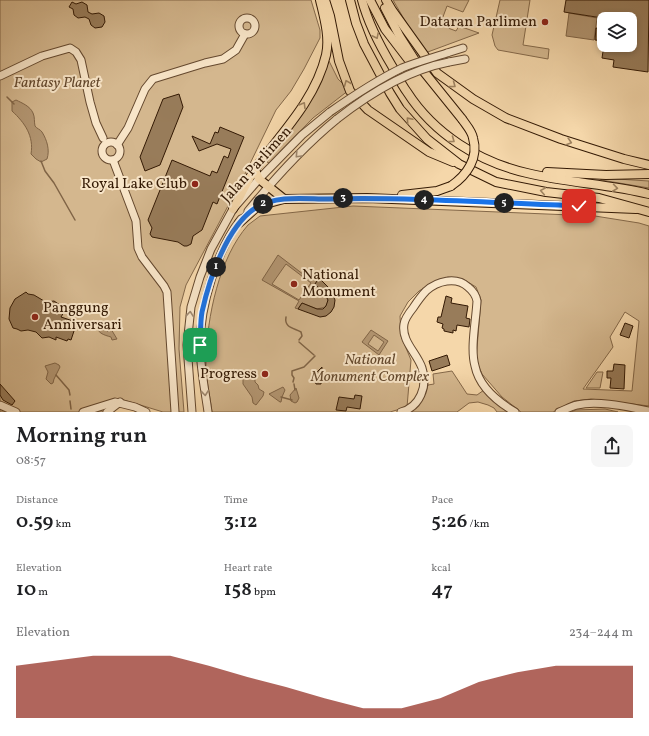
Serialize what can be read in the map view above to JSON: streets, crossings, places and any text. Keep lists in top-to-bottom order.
{
  "streets": {
    "street": ["Jalan Parlimen"]
  },
  "parks": ["Fantasy Planet", "National Monument Complex"],
  "places": [
    "Dataran Parlimen",
    "Royal Lake Club",
    "National Monument",
    "Panggung Anniversari",
    "Progress"
  ],
  "page": {
    "pins": [
      "3",
      "4",
      "5",
      "2",
      "1"
    ],
    "heading": ["Morning run", "08:57"],
    "stats": [
      ["Distance", "0.59 km"],
      ["Time", "3:12"],
      ["Pace", "5:26 /km"],
      ["Elevation", "10 m"],
      ["Heart rate", "158 bpm"],
      ["kcal", "47"]
    ],
    "chart": ["Elevation", "234–244 m"]
  }
}
